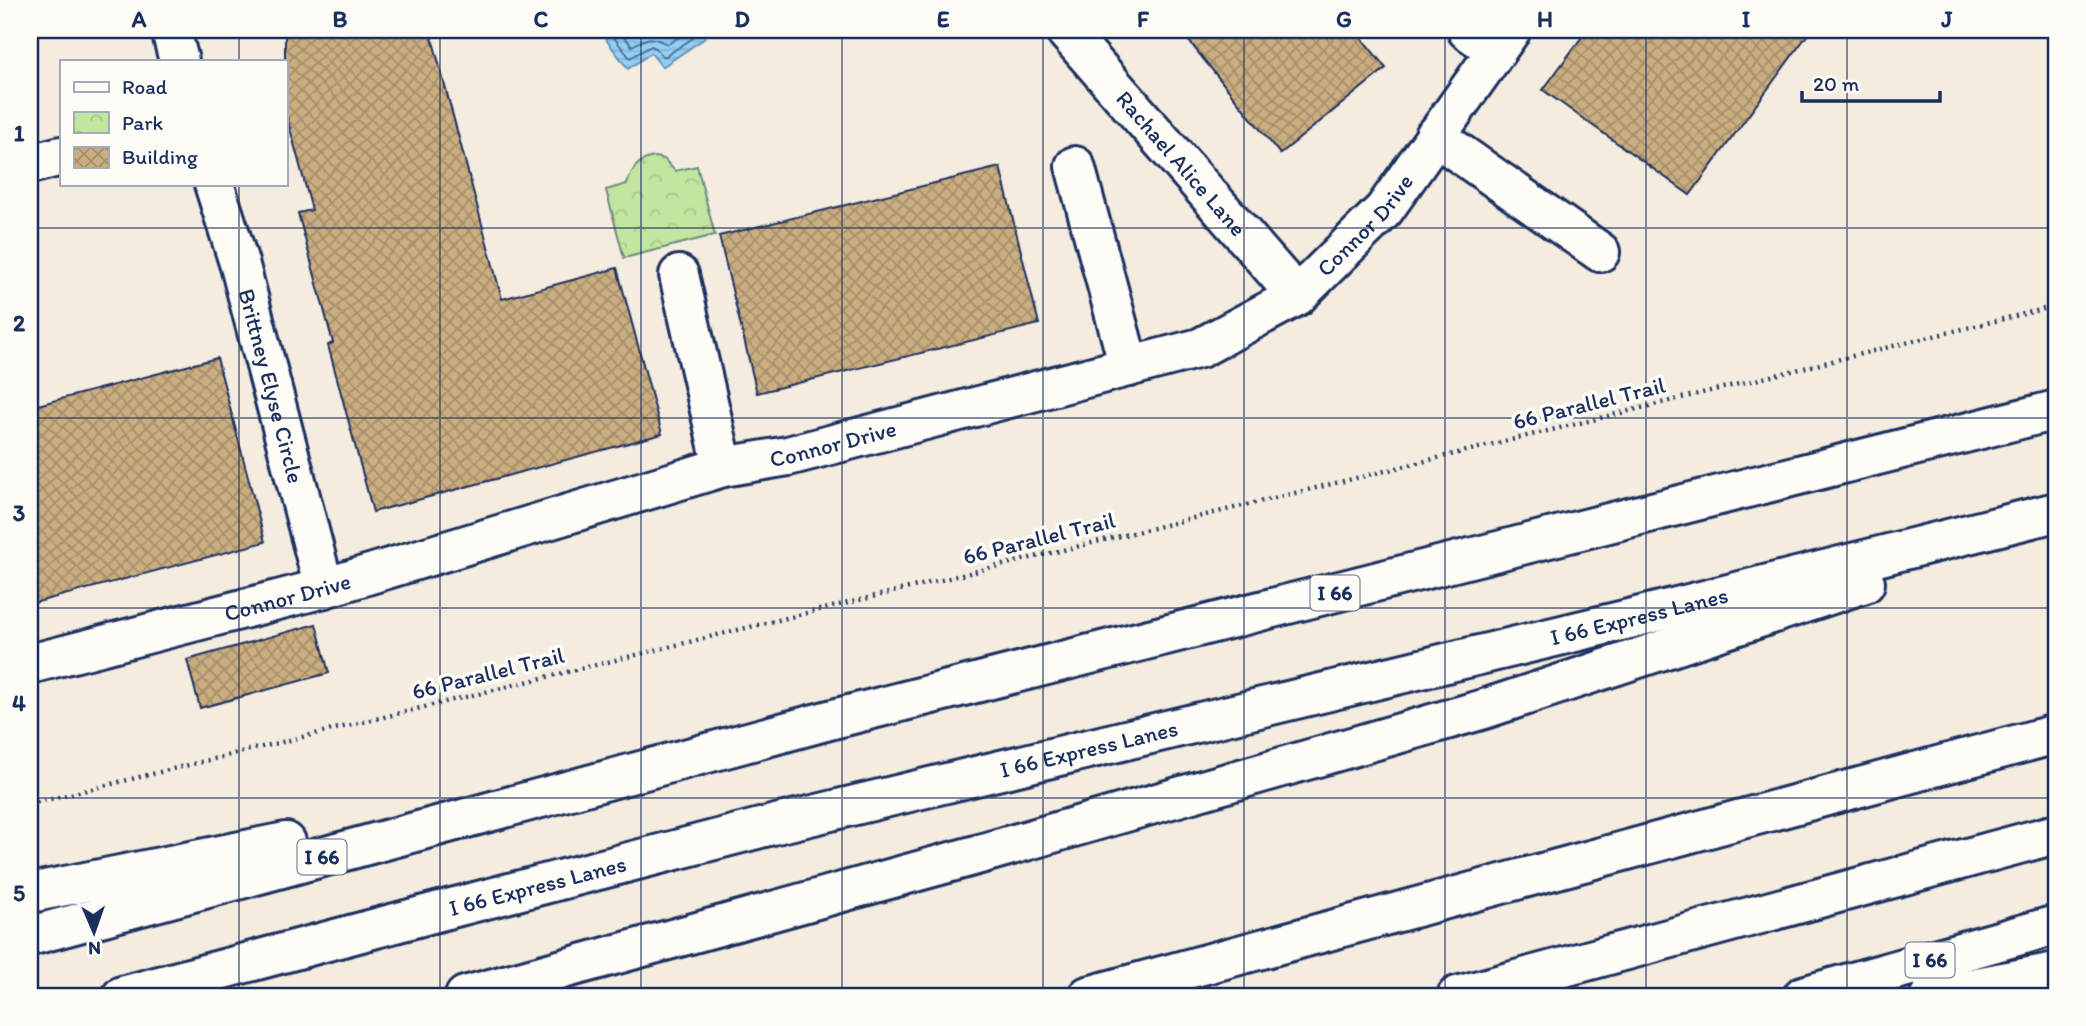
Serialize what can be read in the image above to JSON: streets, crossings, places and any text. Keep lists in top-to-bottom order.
{
  "streets": {
    "main road": [
      "Rachael Alice Lane",
      "Connor Drive",
      "Brittney Elyse Circle",
      "I 66",
      "I 66 Express Lanes"
    ],
    "path": ["66 Parallel Trail"]
  },
  "crossings": [
    ["Rachael Alice Lane", "Connor Drive"],
    ["Connor Drive", "Brittney Elyse Circle"]
  ],
  "legend": ["Road", "Park", "Building"],
  "scale_bar": "20 m",
  "north": "bottom",
  "grid": {
    "columns": [
      "A",
      "B",
      "C",
      "D",
      "E",
      "F",
      "G",
      "H",
      "I",
      "J"
    ],
    "rows": [
      "1",
      "2",
      "3",
      "4",
      "5"
    ]
  }
}
